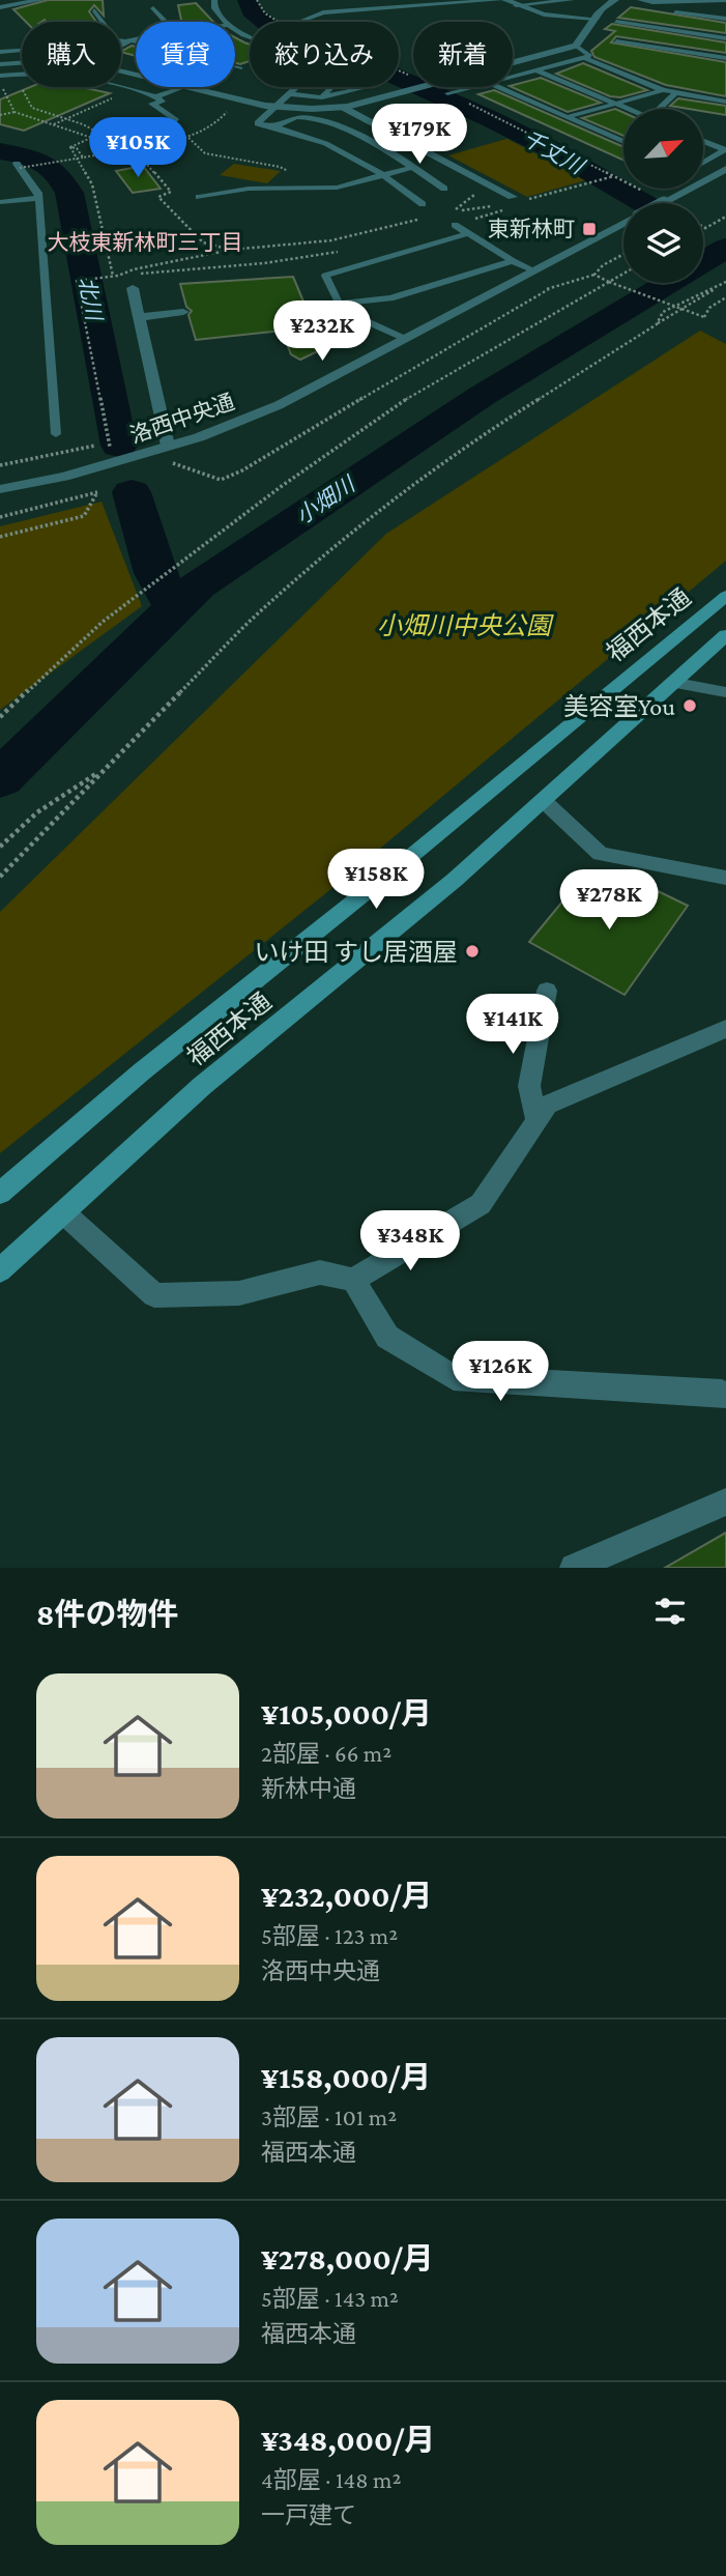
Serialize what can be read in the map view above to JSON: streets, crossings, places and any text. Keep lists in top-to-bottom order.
{
  "streets": {
    "main road": ["福西本通"],
    "street": ["洛西中央通"]
  },
  "districts": ["大枝東新林町三丁目"],
  "water": ["千丈川", "北川", "小畑川"],
  "parks": ["小畑川中央公園"],
  "places": {
    "transit": ["東新林町"],
    "other": ["美容室You", "いけ田 すし居酒屋"]
  },
  "north": "top right",
  "page": {
    "chip": [
      "購入",
      "賃貸",
      "絞り込み",
      "新着"
    ],
    "price": [
      "¥179K",
      "¥105K",
      "¥232K",
      "¥158K",
      "¥278K",
      "¥141K",
      "¥348K",
      "¥126K"
    ],
    "heading": "8件の物件",
    "list": [
      {
        "name": "¥105,000/月",
        "note": "2部屋 · 66 m² · 新林中通"
      },
      {
        "name": "¥232,000/月",
        "note": "5部屋 · 123 m² · 洛西中央通"
      },
      {
        "name": "¥158,000/月",
        "note": "3部屋 · 101 m² · 福西本通"
      },
      {
        "name": "¥278,000/月",
        "note": "5部屋 · 143 m² · 福西本通"
      },
      {
        "name": "¥348,000/月",
        "note": "4部屋 · 148 m² · 一戸建て"
      }
    ]
  }
}
